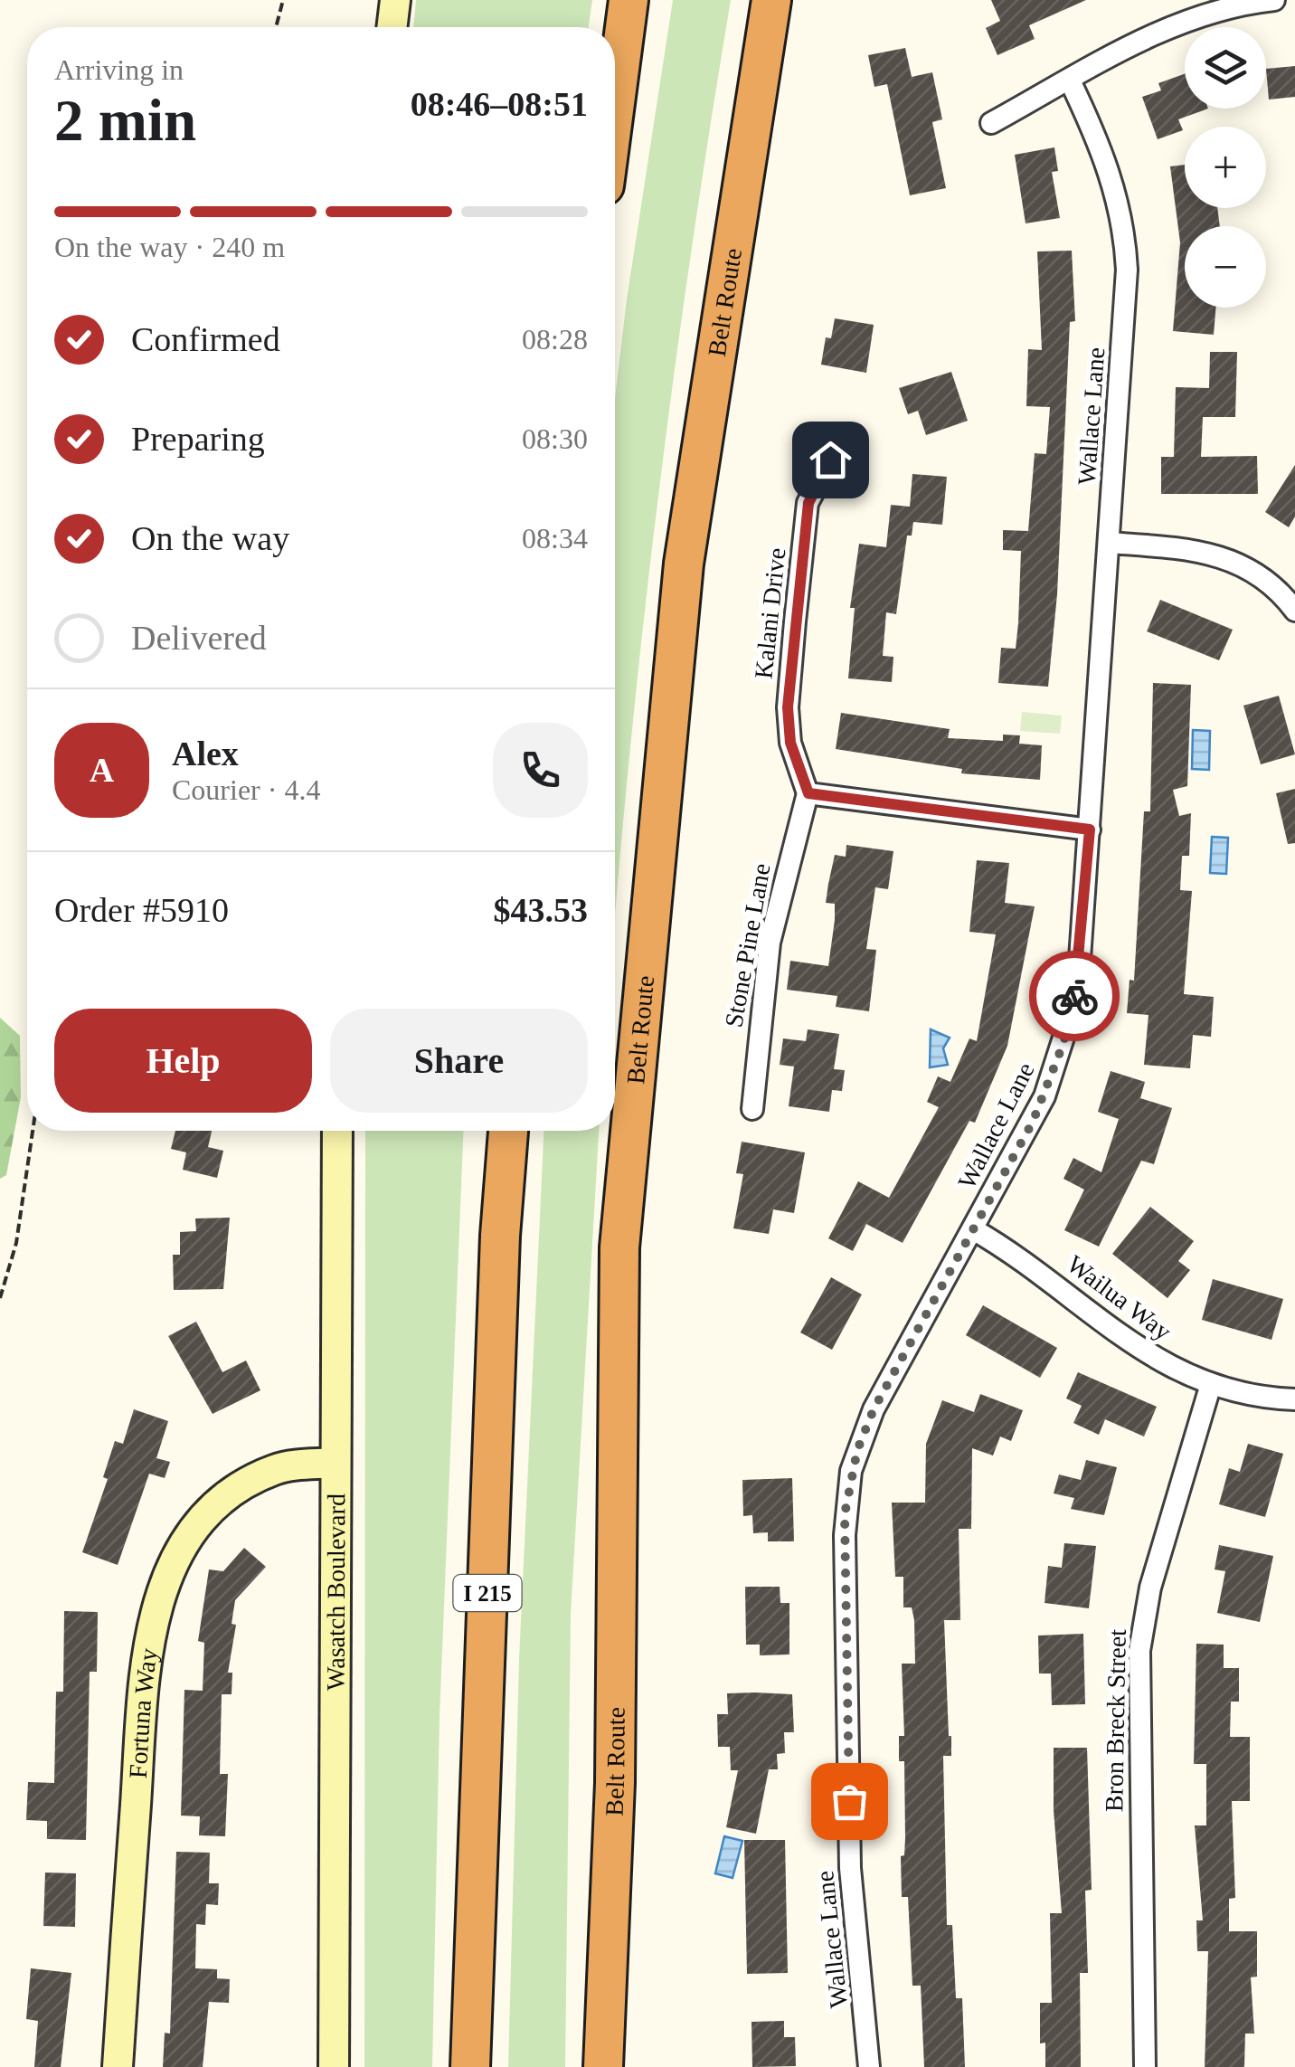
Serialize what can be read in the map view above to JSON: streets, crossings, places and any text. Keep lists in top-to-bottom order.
{
  "streets": {
    "highway": ["Belt Route", "I 215"],
    "street": [
      "Wallace Lane",
      "Kalani Drive",
      "Stone Pine Lane",
      "Wailua Way",
      "Wasatch Boulevard",
      "Fortuna Way",
      "Bron Breck Street"
    ]
  },
  "crossings": [
    ["Wallace Lane", "Wailua Way"],
    ["Kalani Drive", "Stone Pine Lane"],
    ["Wailua Way", "Bron Breck Street"],
    ["Wasatch Boulevard", "Fortuna Way"]
  ],
  "page": {
    "map_buttons": ["+", "−"],
    "heading": ["2 min", "Arriving in", "08:46–08:51"],
    "panel": [
      "Alex",
      "Courier · 4.4",
      "Order #5910",
      "$43.53"
    ],
    "bar": "On the way · 240 m",
    "list": [
      ["Confirmed", "08:28"],
      ["Preparing", "08:30"],
      ["On the way", "08:34"],
      "Delivered"
    ],
    "round": "A",
    "buttons": ["Help", "Share"]
  }
}
